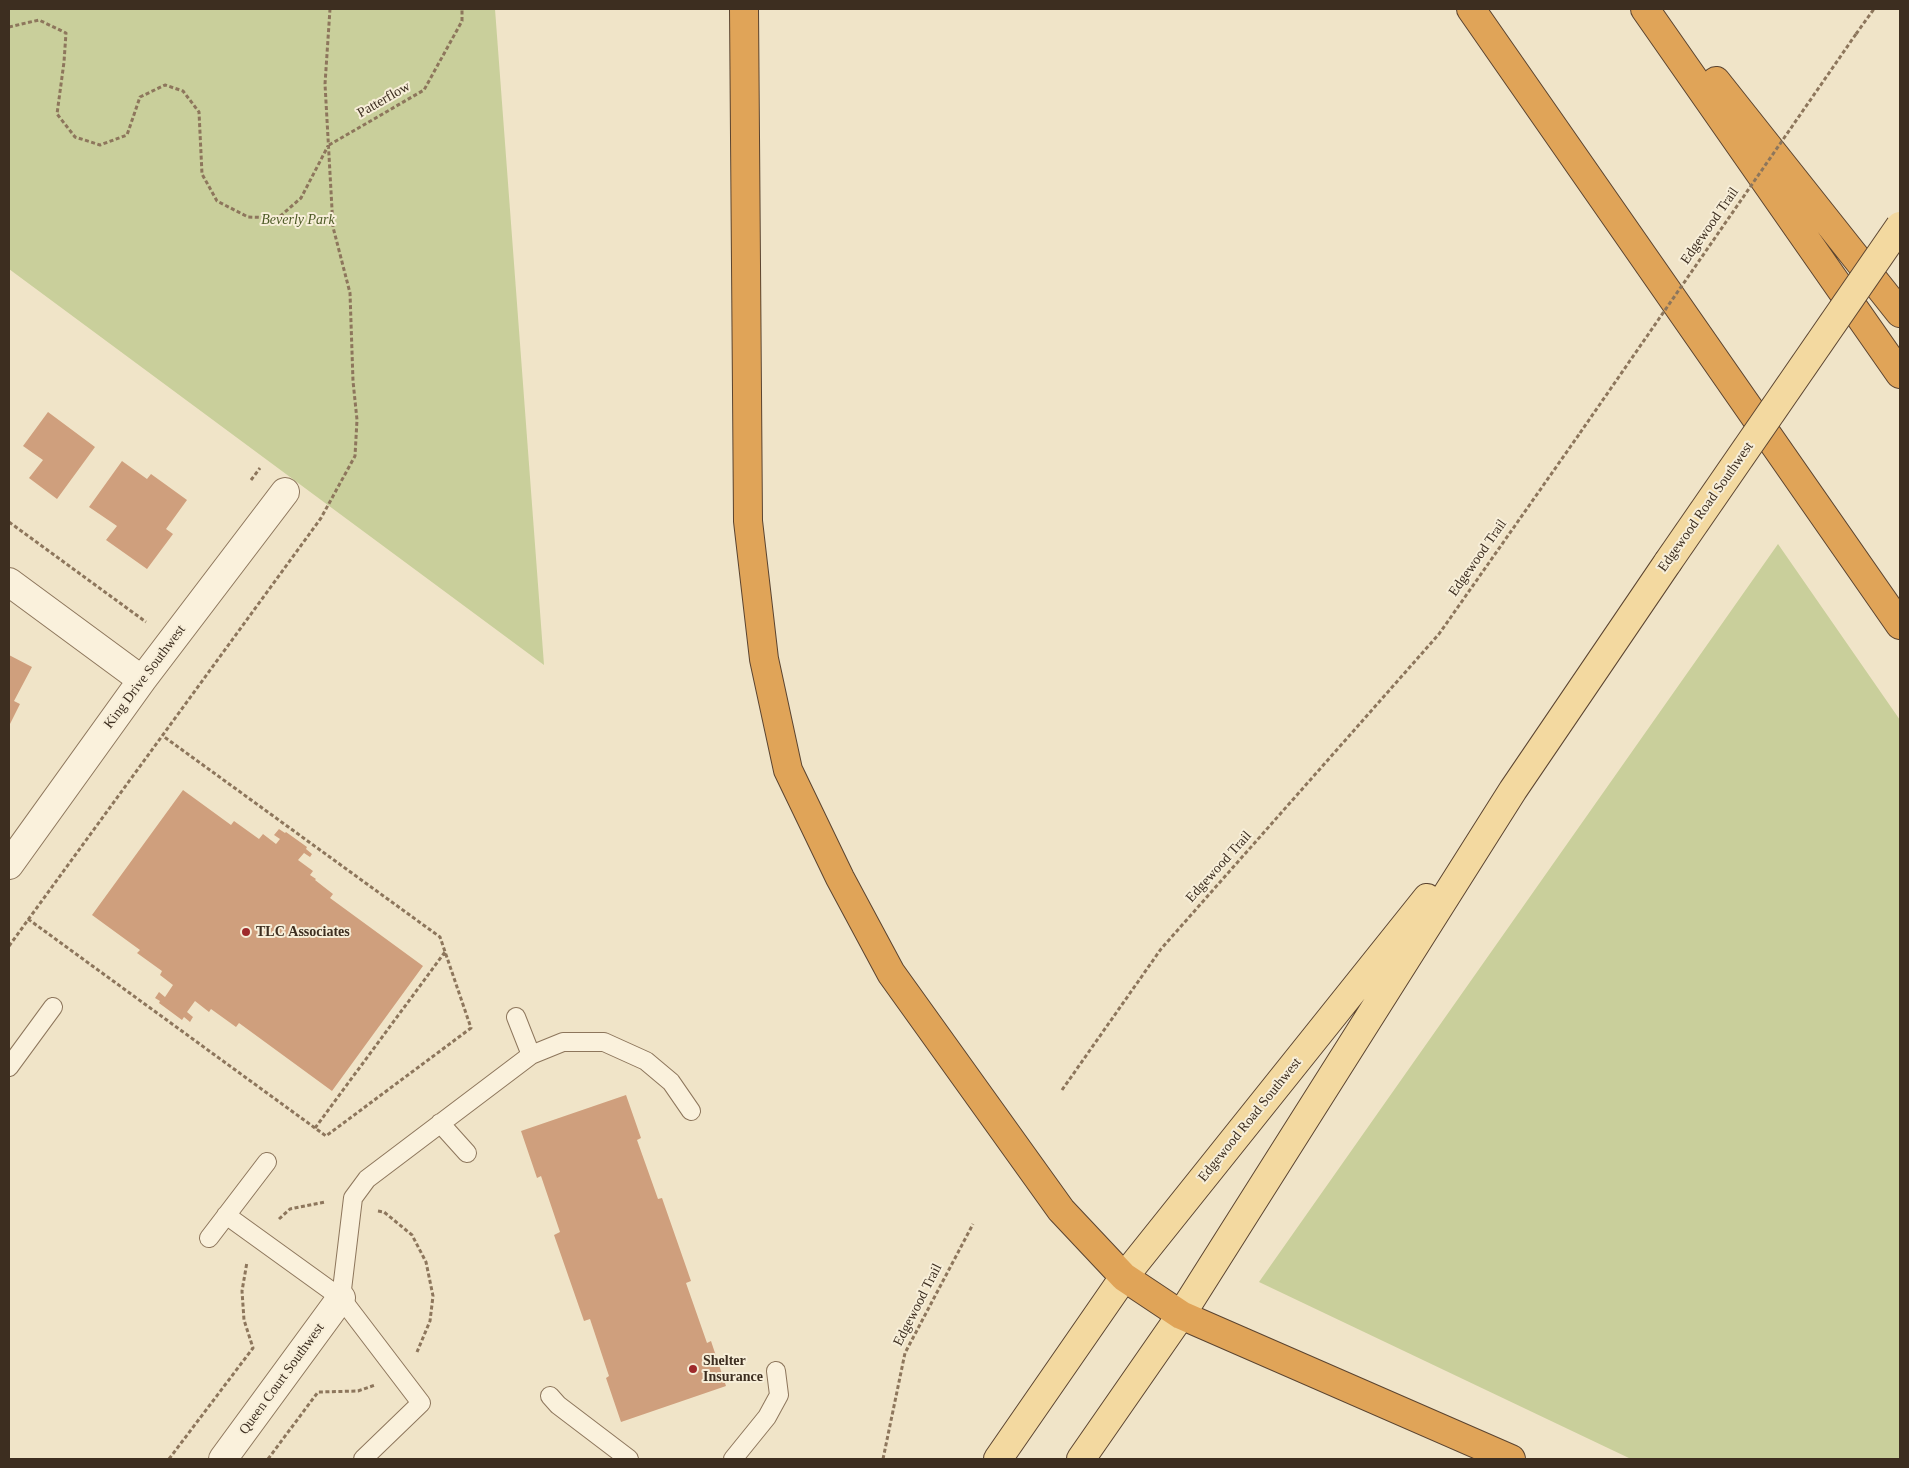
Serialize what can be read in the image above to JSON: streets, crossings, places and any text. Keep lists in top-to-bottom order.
{
  "streets": {
    "main road": ["Edgewood Road Southwest"],
    "street": ["King Drive Southwest", "Queen Court Southwest"],
    "path": ["Patterflow", "Edgewood Trail"]
  },
  "parks": ["Beverly Park"],
  "places": ["TLC Associates", "Shelter Insurance"]
}
